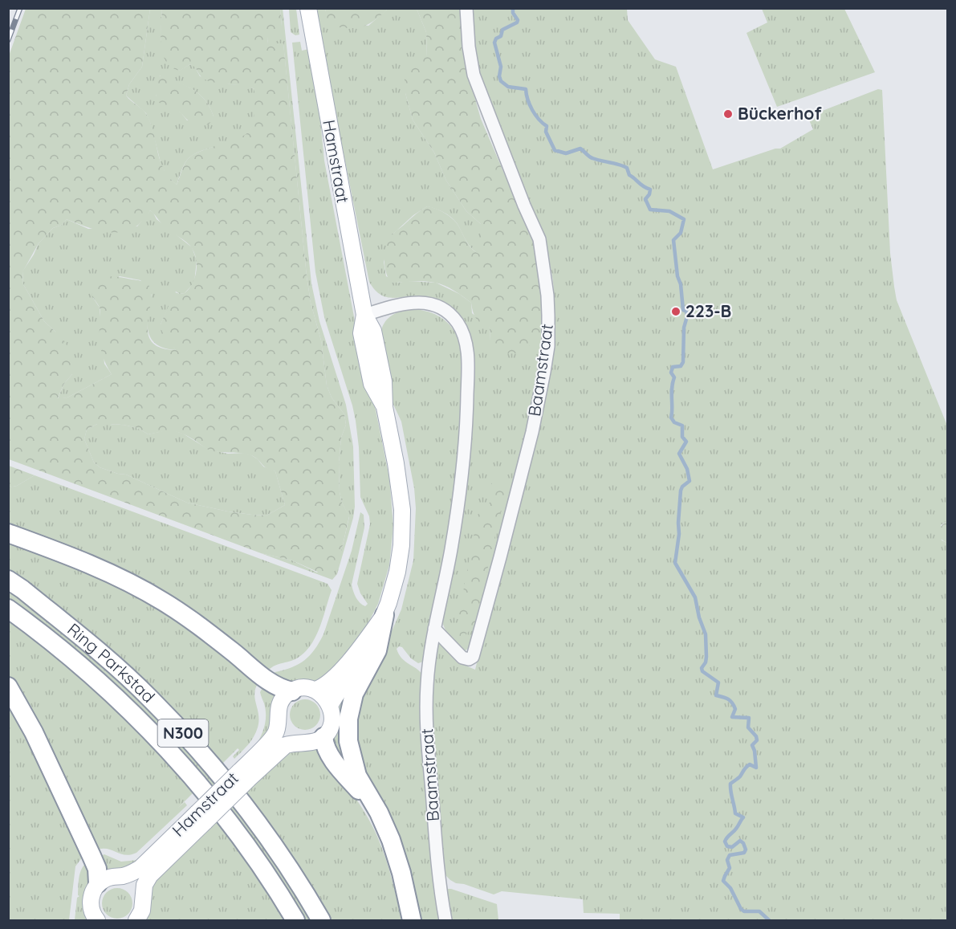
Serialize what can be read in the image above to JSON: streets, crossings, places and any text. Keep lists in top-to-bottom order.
{
  "streets": {
    "highway": ["Ring Parkstad", "N300"],
    "main road": ["Hamstraat"],
    "street": ["Baamstraat"]
  },
  "crossings": [
    ["Hamstraat", "Baamstraat"]
  ],
  "places": ["Bückerhof", "223-B"]
}
